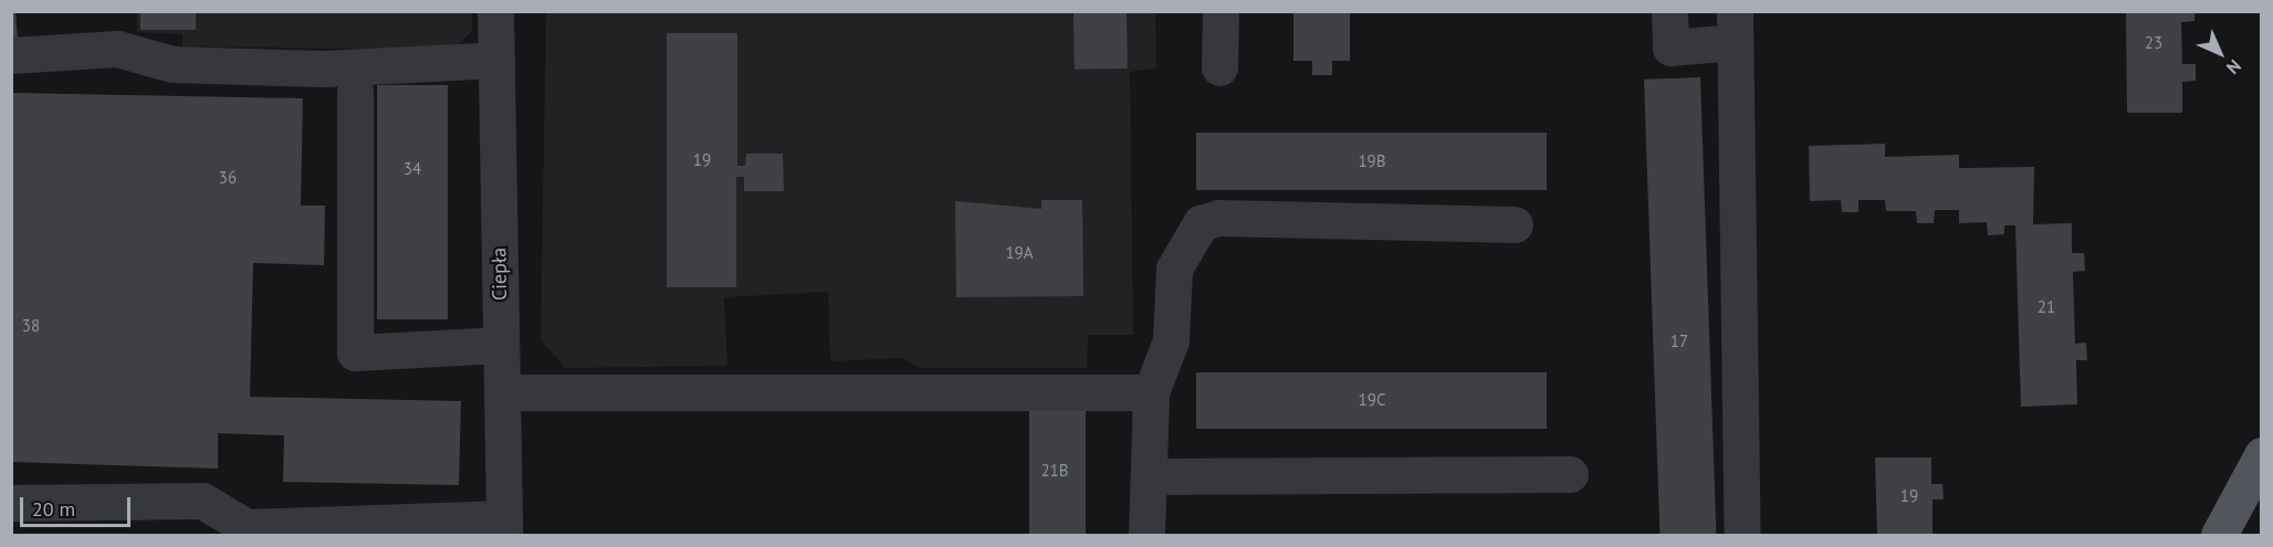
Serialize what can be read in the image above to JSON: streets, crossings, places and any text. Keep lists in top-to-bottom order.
{
  "streets": {
    "street": ["Ciepła"]
  },
  "house_numbers": [
    "23",
    "19",
    "19B",
    "34",
    "36",
    "19A",
    "21",
    "38",
    "17",
    "19C",
    "21B",
    "19"
  ],
  "scale_bar": "20 m",
  "north": "bottom right"
}
